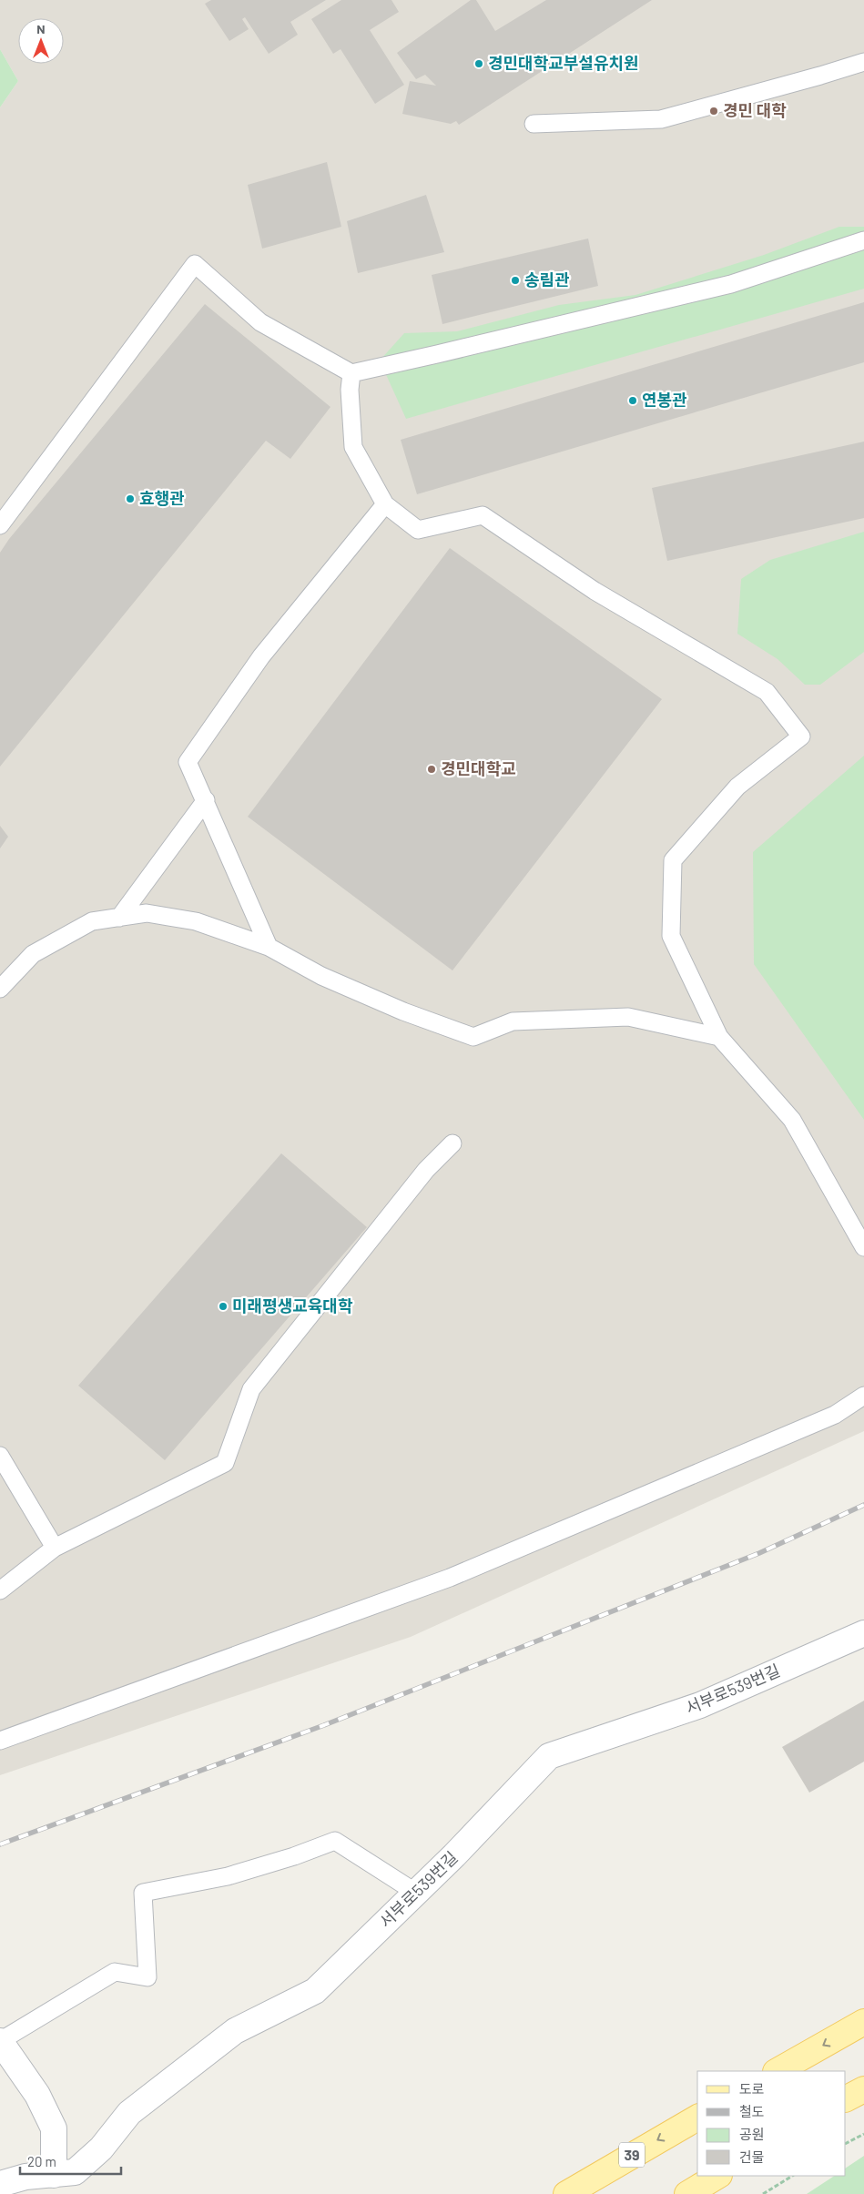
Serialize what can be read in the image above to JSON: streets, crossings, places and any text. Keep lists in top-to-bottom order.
{
  "streets": {
    "main road": ["39"],
    "street": ["서부로539번길"]
  },
  "places": [
    "경민대학교부설유치원",
    "경민 대학",
    "송림관",
    "연봉관",
    "효행관",
    "경민대학교",
    "미래평생교육대학"
  ],
  "legend": [
    "도로",
    "철도",
    "공원",
    "건물"
  ],
  "scale_bar": "20 m",
  "north": "top"
}
